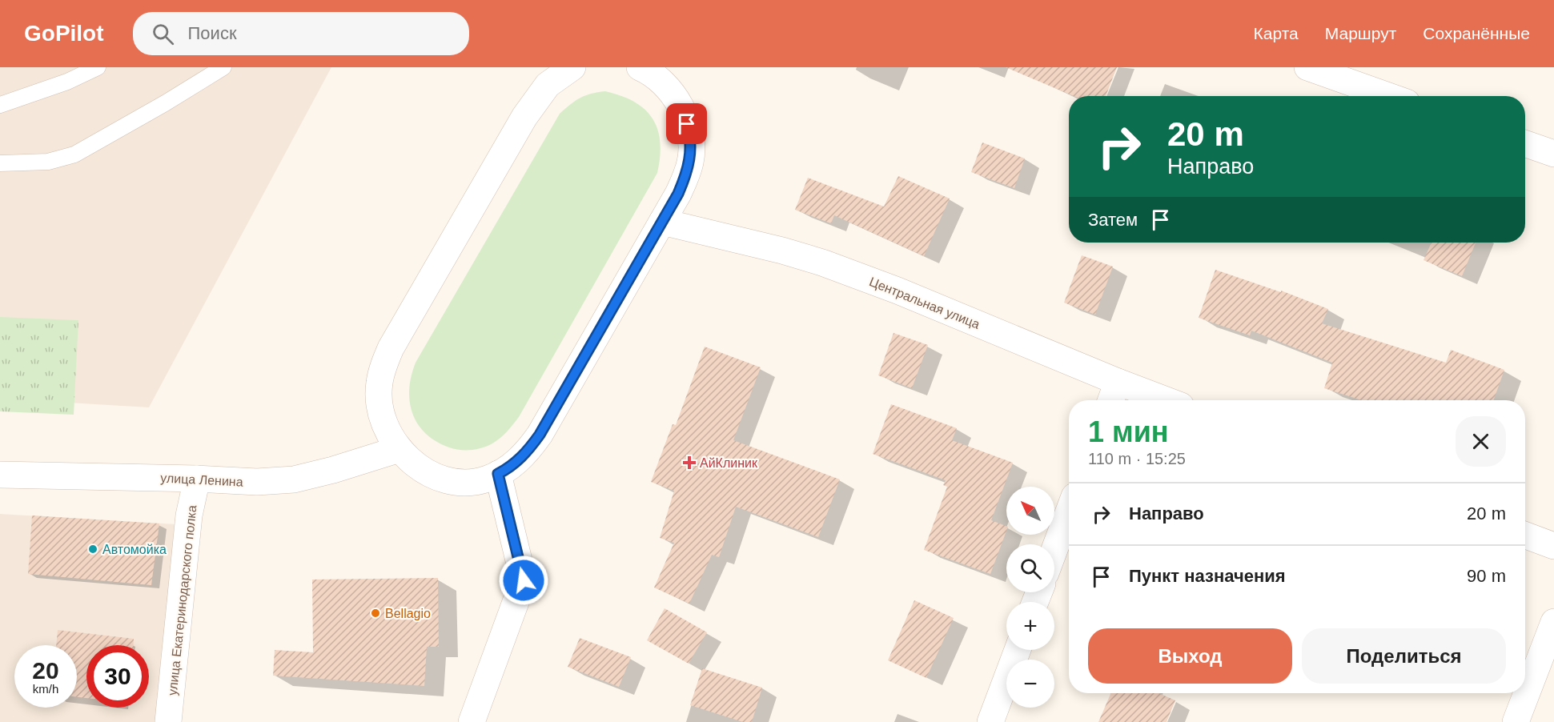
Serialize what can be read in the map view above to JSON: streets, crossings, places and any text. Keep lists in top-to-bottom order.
{
  "streets": {
    "street": ["Центральная улица", "улица Ленина", "улица Екатеринодарского полка"]
  },
  "crossings": [
    ["улица Ленина", "улица Екатеринодарского полка"]
  ],
  "places": {
    "health": ["АйКлиник"],
    "other": ["Автомойка", "Bellagio"]
  },
  "north": "top left",
  "page": {
    "header": "GoPilot",
    "search": "Поиск",
    "nav": ["Карта", "Маршрут", "Сохранённые"],
    "turn": ["20 m", "Направо"],
    "then": "Затем",
    "heading": ["1 мин", "110 m · 15:25"],
    "list": [
      {
        "name": "Направо",
        "value": "20 m"
      },
      {
        "name": "Пункт назначения",
        "value": "90 m"
      }
    ],
    "map_buttons": ["+", "−"],
    "buttons": ["Выход", "Поделиться"],
    "speed": "20 km/h",
    "limit": "30"
  }
}
